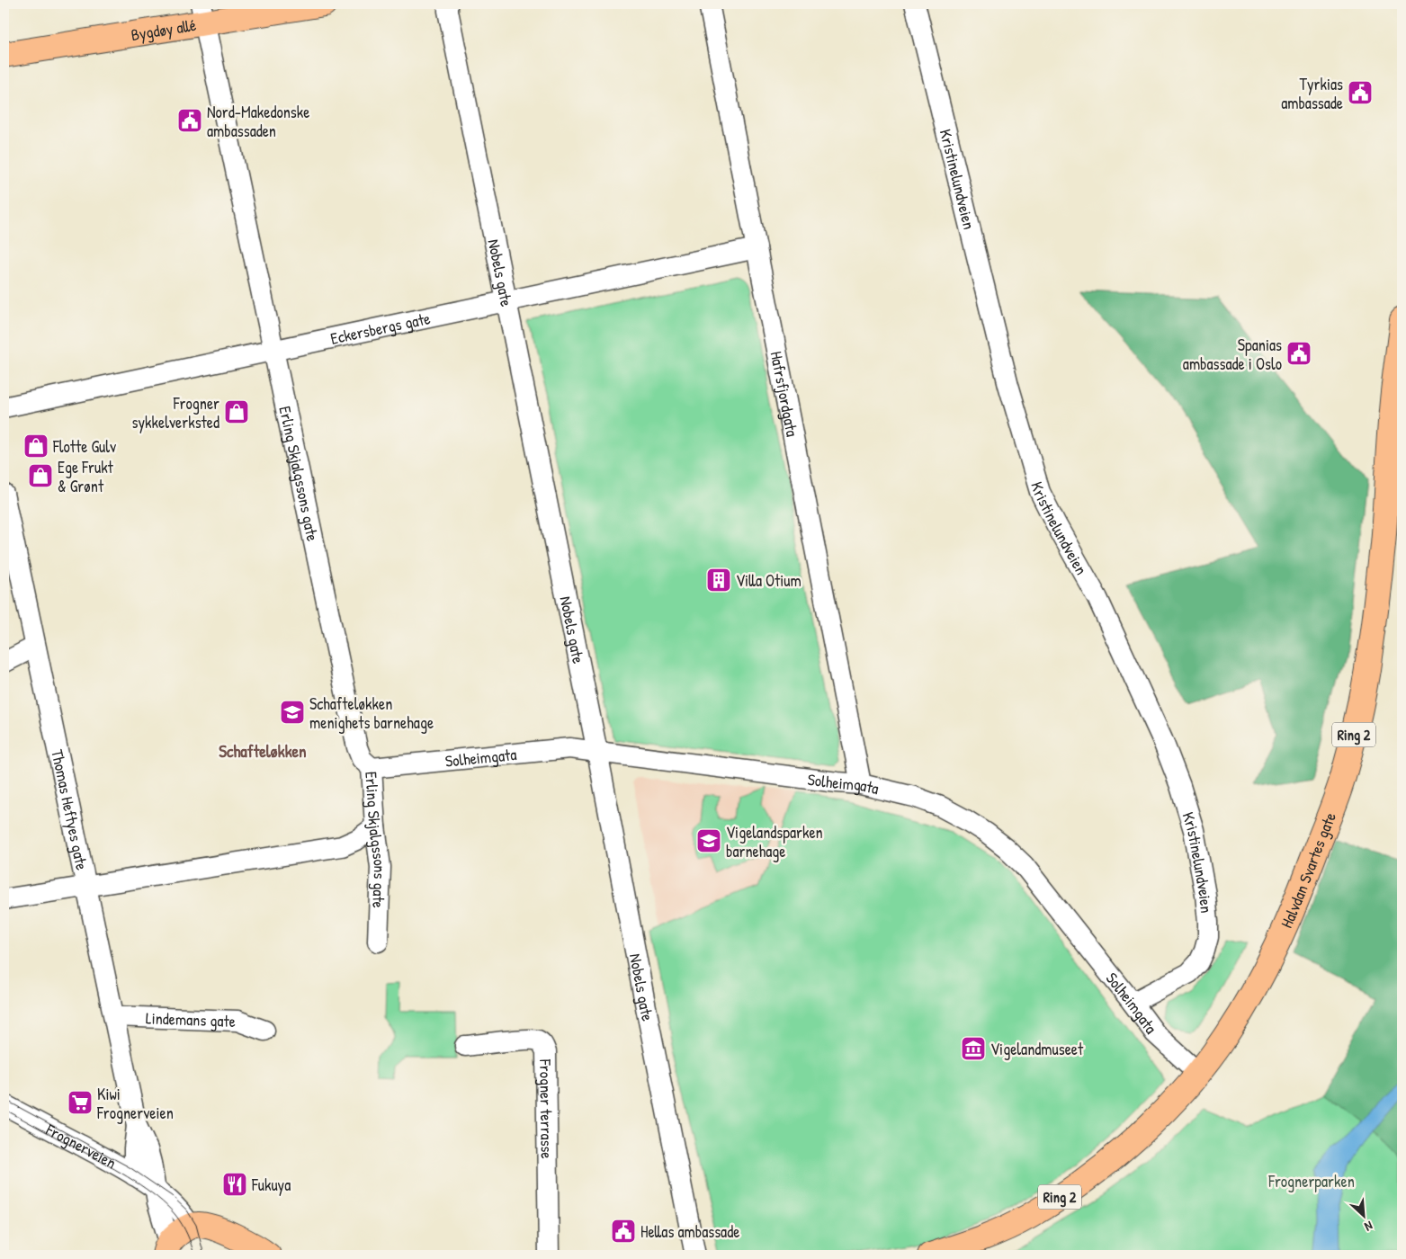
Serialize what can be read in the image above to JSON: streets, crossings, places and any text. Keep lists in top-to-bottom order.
{
  "streets": {
    "main road": ["Bygdøy allé", "Ring 2", "Halvdan Svartes gate"],
    "street": [
      "Kristinelundveien",
      "Nobels gate",
      "Eckersbergs gate",
      "Hafrsfjordgata",
      "Erling Skjalgssons gate",
      "Solheimgata",
      "Thomas Heftyes gate",
      "Lindemans gate",
      "Frogner terrasse",
      "Frognerveien"
    ]
  },
  "crossings": [
    ["Bygdøy allé", "Erling Skjalgssons gate"],
    ["Kristinelundveien", "Solheimgata"],
    ["Nobels gate", "Eckersbergs gate"],
    ["Nobels gate", "Solheimgata"],
    ["Eckersbergs gate", "Hafrsfjordgata"],
    ["Eckersbergs gate", "Erling Skjalgssons gate"],
    ["Hafrsfjordgata", "Solheimgata"],
    ["Erling Skjalgssons gate", "Solheimgata"],
    ["Solheimgata", "Halvdan Svartes gate"],
    ["Thomas Heftyes gate", "Lindemans gate"],
    ["Thomas Heftyes gate", "Frognerveien"]
  ],
  "districts": ["Schafteløkken"],
  "parks": ["Frognerparken"],
  "places": {
    "public building": [
      "Tyrkias ambassade",
      "Nord-Makedonske ambassaden",
      "Spanias ambassade i Oslo",
      "Hellas ambassade"
    ],
    "shop": ["Frogner sykkelverksted", "Flotte Gulv", "Ege Frukt & Grønt"],
    "building": ["Villa Otium"],
    "school or university": ["Schafteløkken menighets barnehage", "Vigelandsparken barnehage"],
    "museum": ["Vigelandmuseet"],
    "supermarket": ["Kiwi Frognerveien"],
    "restaurant": ["Fukuya"]
  },
  "north": "bottom right"
}
